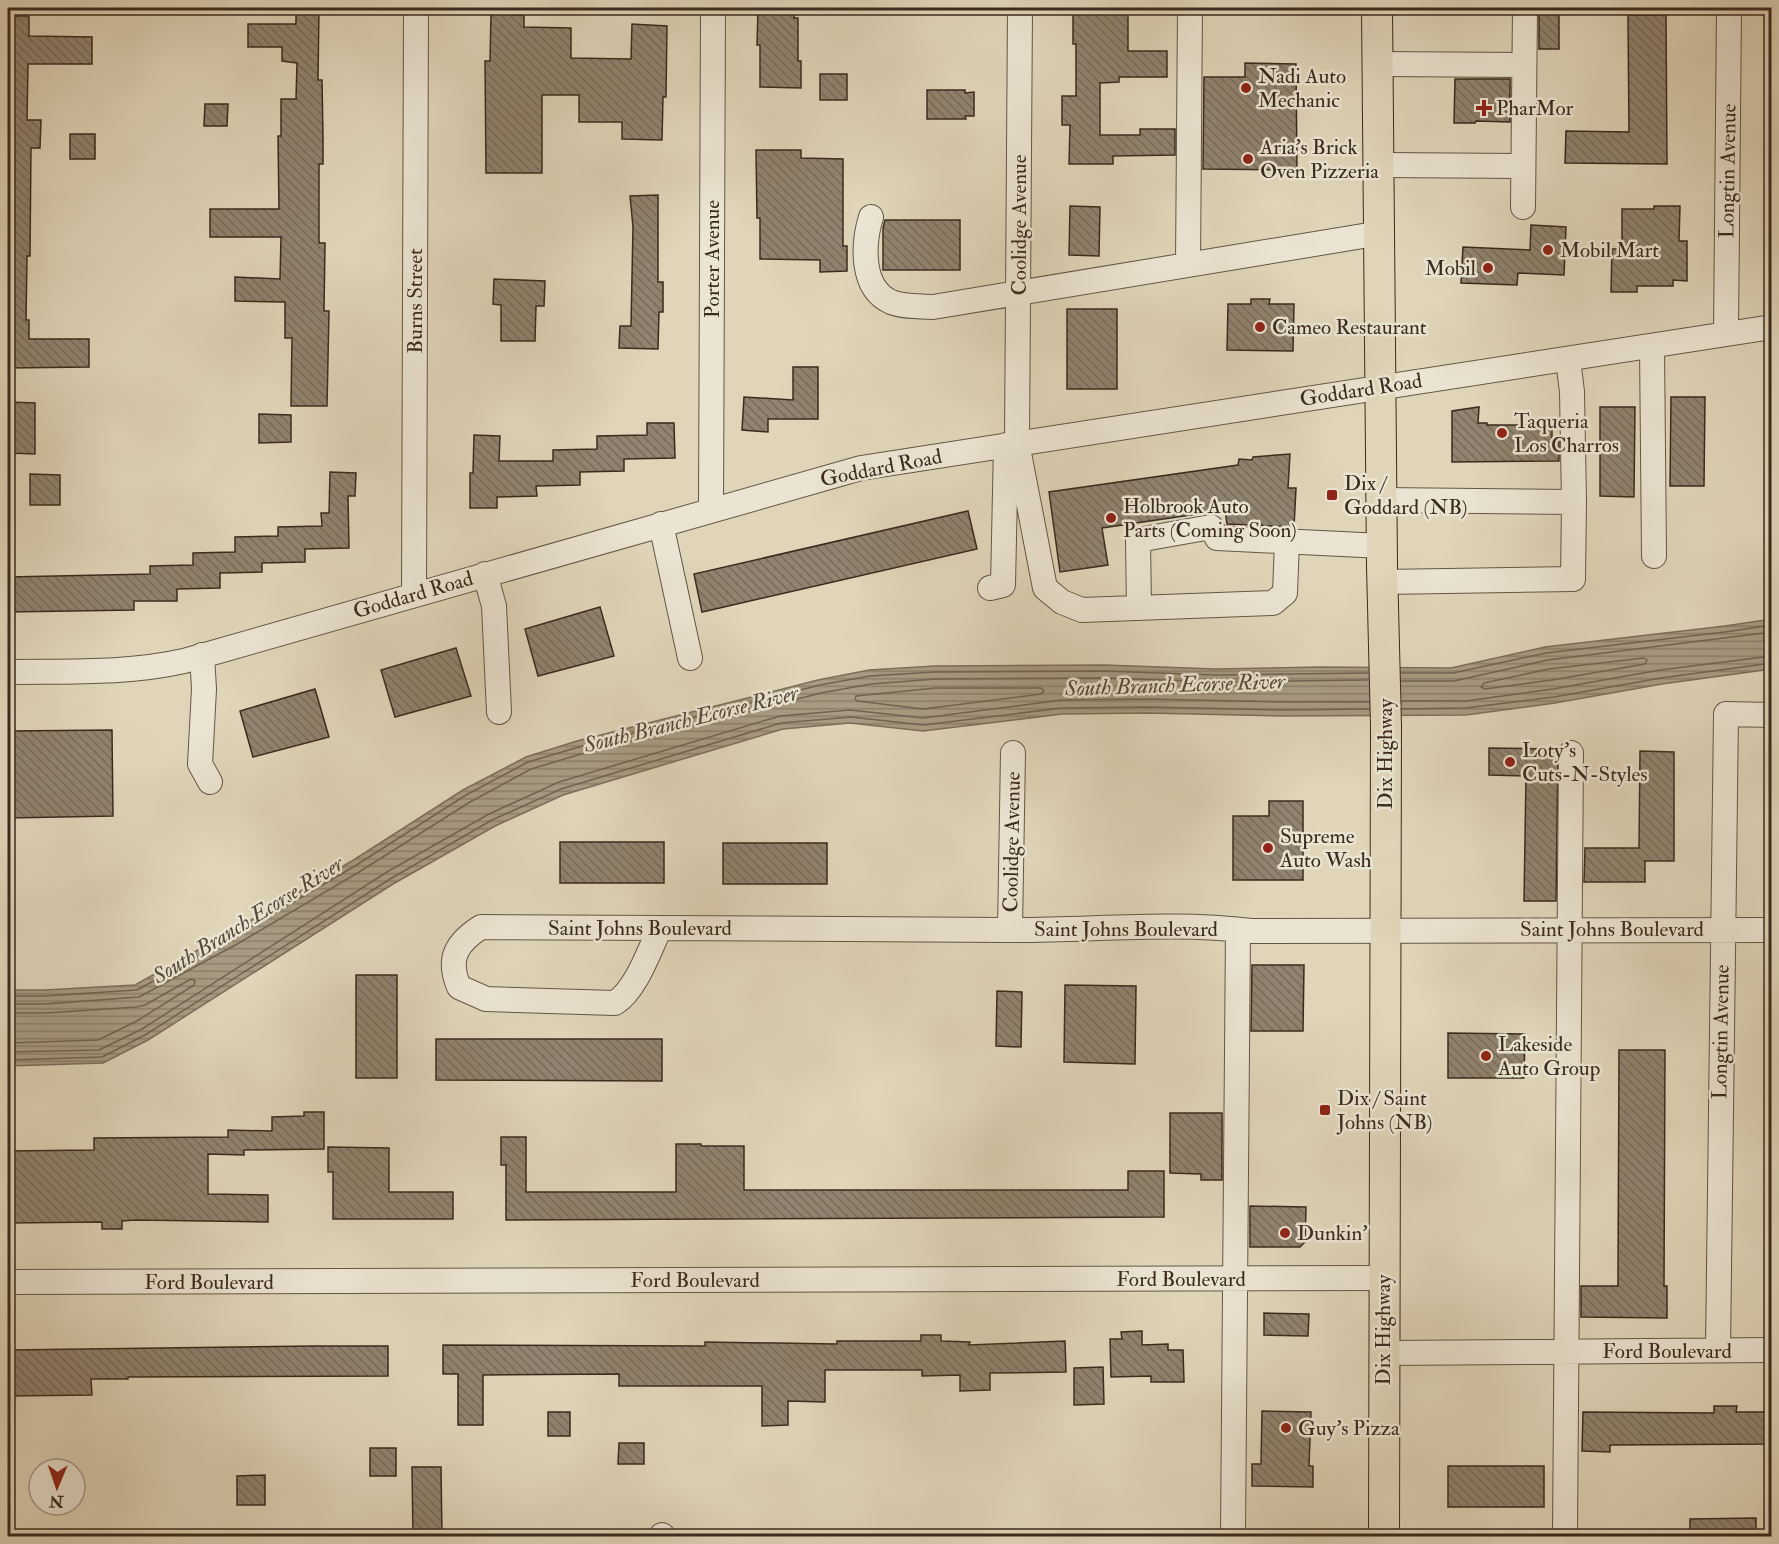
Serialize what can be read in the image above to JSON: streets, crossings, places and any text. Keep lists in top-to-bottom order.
{
  "streets": {
    "main road": ["Dix Highway"],
    "street": [
      "Longtin Avenue",
      "Coolidge Avenue",
      "Porter Avenue",
      "Burns Street",
      "Goddard Road",
      "Saint Johns Boulevard",
      "Ford Boulevard"
    ]
  },
  "crossings": [
    ["Longtin Avenue", "Goddard Road"],
    ["Longtin Avenue", "Saint Johns Boulevard"],
    ["Longtin Avenue", "Ford Boulevard"],
    ["Coolidge Avenue", "Goddard Road"],
    ["Coolidge Avenue", "Saint Johns Boulevard"],
    ["Porter Avenue", "Goddard Road"],
    ["Burns Street", "Goddard Road"],
    ["Goddard Road", "Dix Highway"],
    ["Dix Highway", "Saint Johns Boulevard"],
    ["Dix Highway", "Ford Boulevard"]
  ],
  "water": ["South Branch Ecorse River"],
  "places": {
    "other": [
      "Nadi Auto Mechanic",
      "Aria's Brick Oven Pizzeria",
      "Mobil Mart",
      "Mobil",
      "Cameo Restaurant",
      "Taqueria Los Charros",
      "Holbrook Auto Parts (Coming Soon)",
      "Loty's Cuts-N-Styles",
      "Supreme Auto Wash",
      "Lakeside Auto Group",
      "Dunkin'",
      "Guy's Pizza"
    ],
    "health": ["PharMor"],
    "transit": ["Dix / Goddard (NB)", "Dix / Saint Johns (NB)"]
  },
  "north": "bottom"
}
